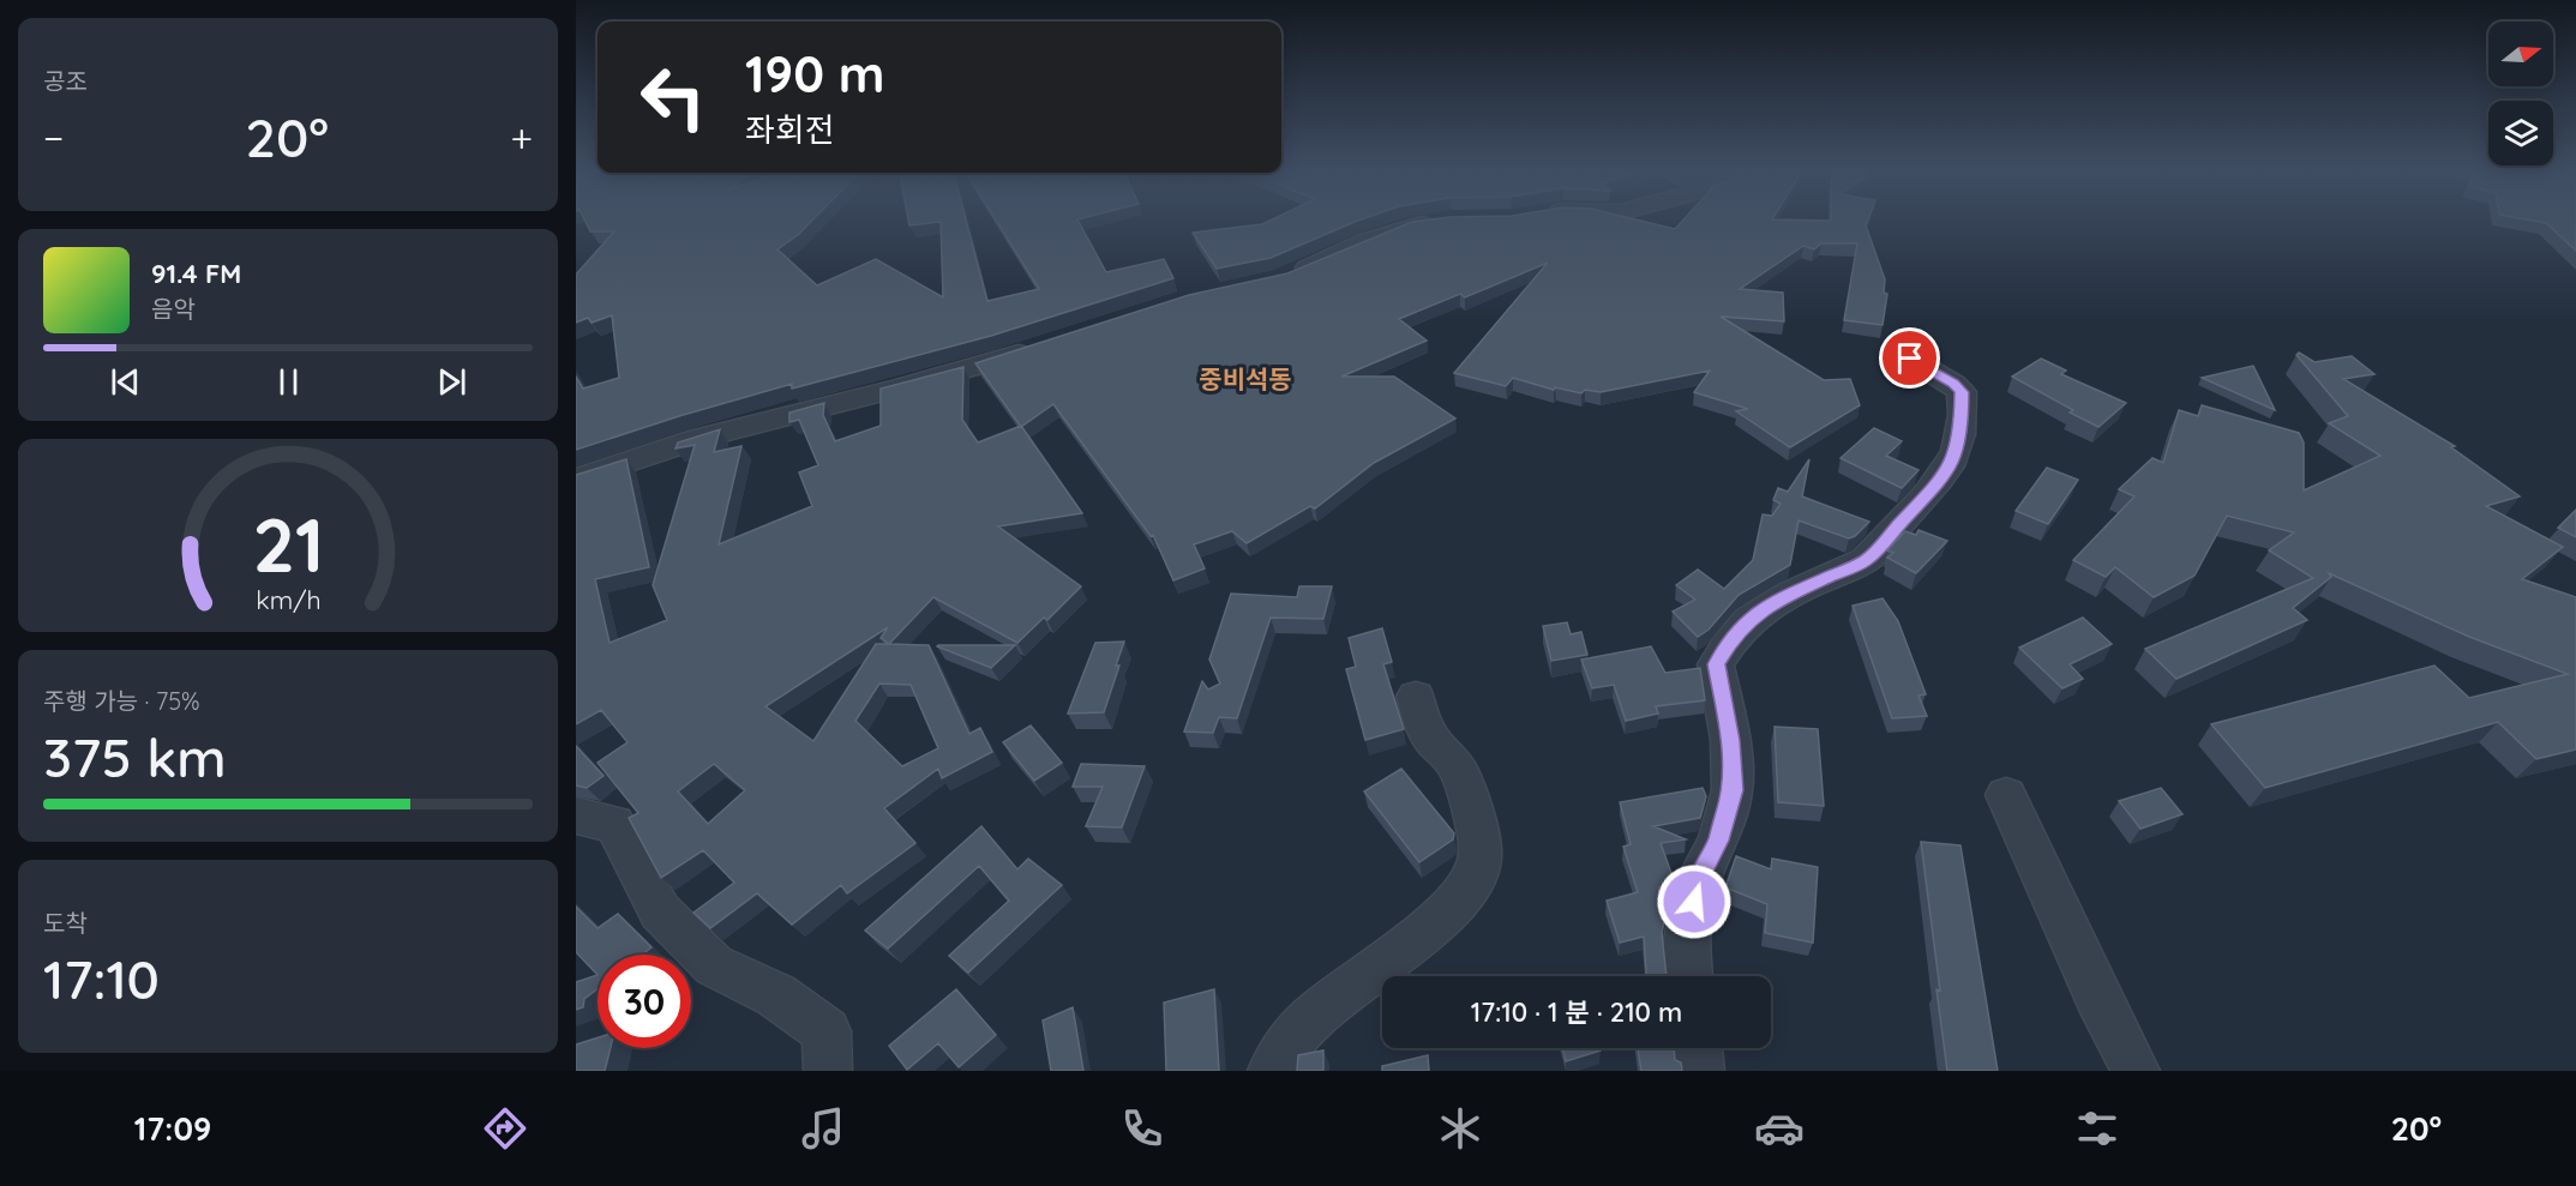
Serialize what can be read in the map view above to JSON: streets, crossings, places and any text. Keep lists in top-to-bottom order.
{
  "districts": ["중비석동"],
  "north": "right",
  "page": {
    "tile": [
      "공조",
      ["주행 가능 · 75%", "375 km"],
      ["도착", "17:10"]
    ],
    "turn": ["190 m", "좌회전"],
    "heat": ["−", "20°", "+"],
    "song": ["91.4 FM", "음악"],
    "limit": "30",
    "trip": "17:10 · 1 분 · 210 m",
    "tabs": ["17:09", "20°"],
    "gauge": ["21", "km/h"]
  }
}
